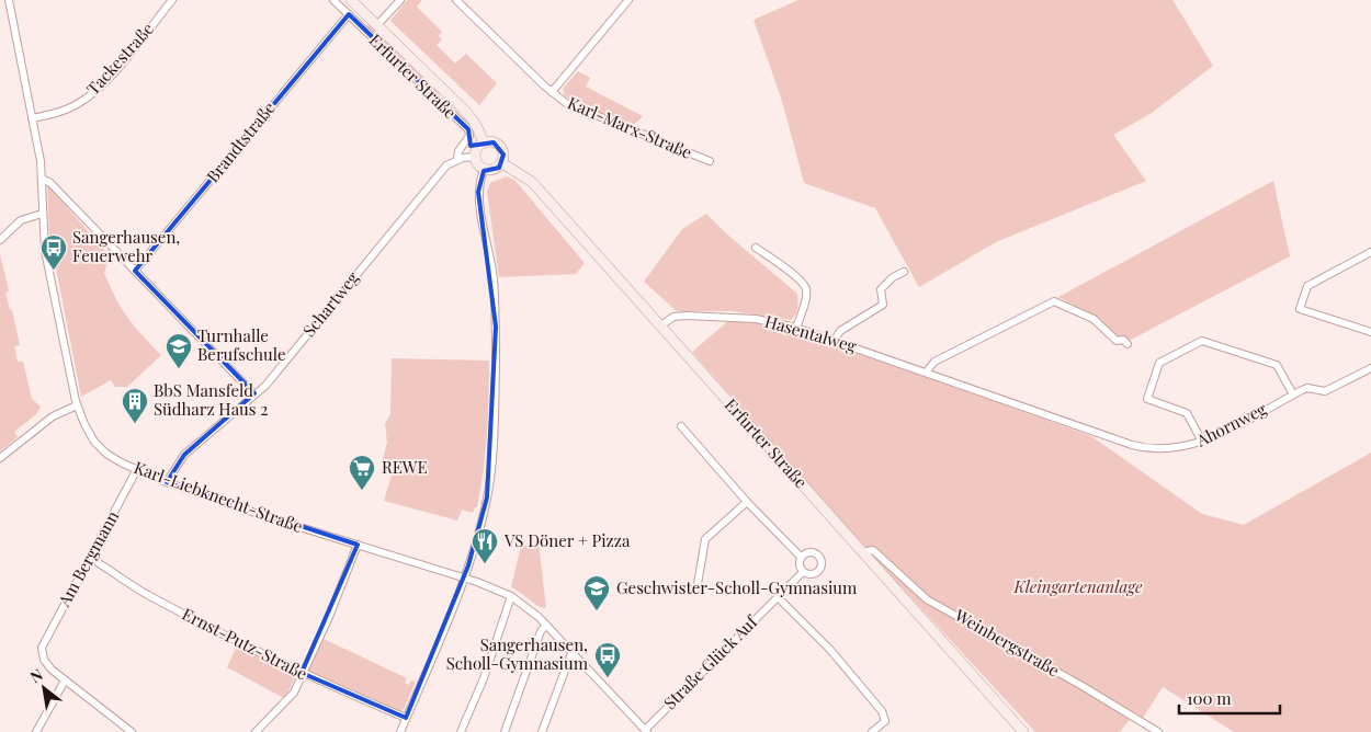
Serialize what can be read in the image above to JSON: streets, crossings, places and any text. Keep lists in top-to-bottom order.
{
  "streets": {
    "main road": ["Erfurter Straße"],
    "street": [
      "Tackestraße",
      "Karl-Marx-Straße",
      "Brandtstraße",
      "Schartweg",
      "Hasentalweg",
      "Ahornweg",
      "Karl-Liebknecht-Straße",
      "Am Bergmann",
      "Weinbergstraße",
      "Ernst-Putz-Straße",
      "Straße Glück Auf"
    ]
  },
  "crossings": [
    ["Tackestraße", "Karl-Liebknecht-Straße"],
    ["Erfurter Straße", "Brandtstraße"],
    ["Erfurter Straße", "Schartweg"],
    ["Erfurter Straße", "Hasentalweg"],
    ["Erfurter Straße", "Weinbergstraße"],
    ["Schartweg", "Karl-Liebknecht-Straße"],
    ["Hasentalweg", "Ahornweg"],
    ["Karl-Liebknecht-Straße", "Am Bergmann"],
    ["Karl-Liebknecht-Straße", "Straße Glück Auf"],
    ["Am Bergmann", "Ernst-Putz-Straße"]
  ],
  "parks": ["Kleingartenanlage"],
  "places": {
    "bus stop": ["Sangerhausen, Feuerwehr", "Sangerhausen, Scholl-Gymnasium"],
    "school or university": ["Turnhalle Berufschule", "Geschwister-Scholl-Gymnasium"],
    "building": ["BbS Mansfeld Südharz Haus 2"],
    "supermarket": ["REWE"],
    "restaurant": ["VS Döner + Pizza"]
  },
  "scale_bar": "100 m",
  "north": "top left"
}
